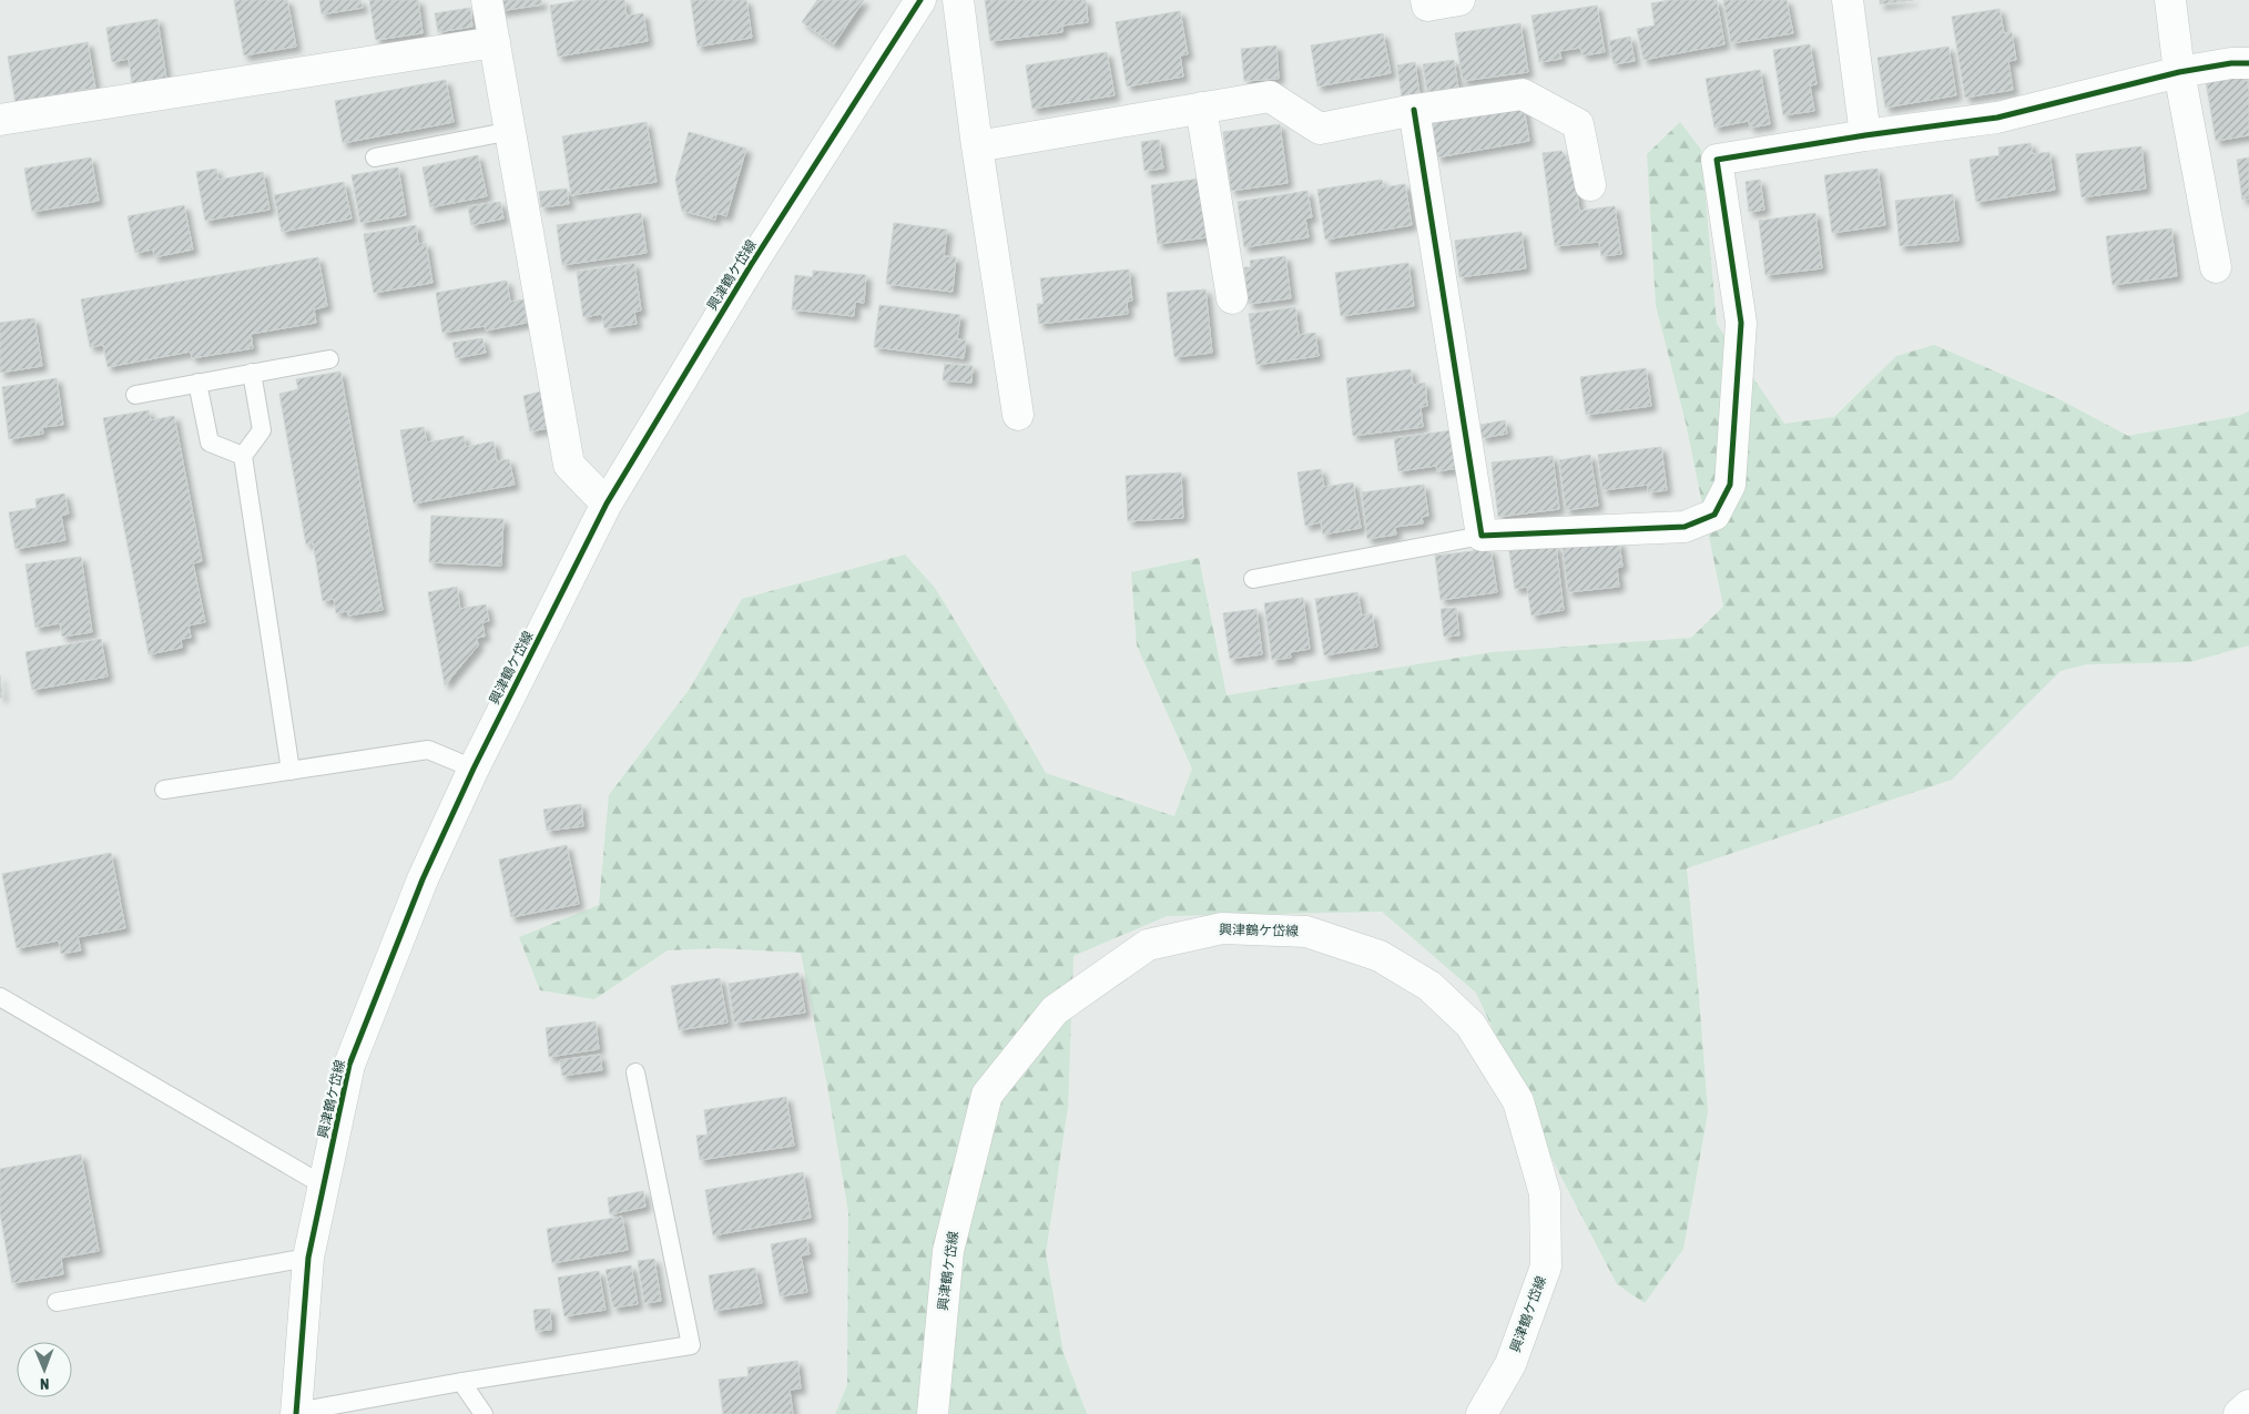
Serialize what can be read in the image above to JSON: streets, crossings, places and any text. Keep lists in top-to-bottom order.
{
  "streets": {
    "street": ["興津鶴ケ岱線"]
  },
  "north": "bottom"
}
